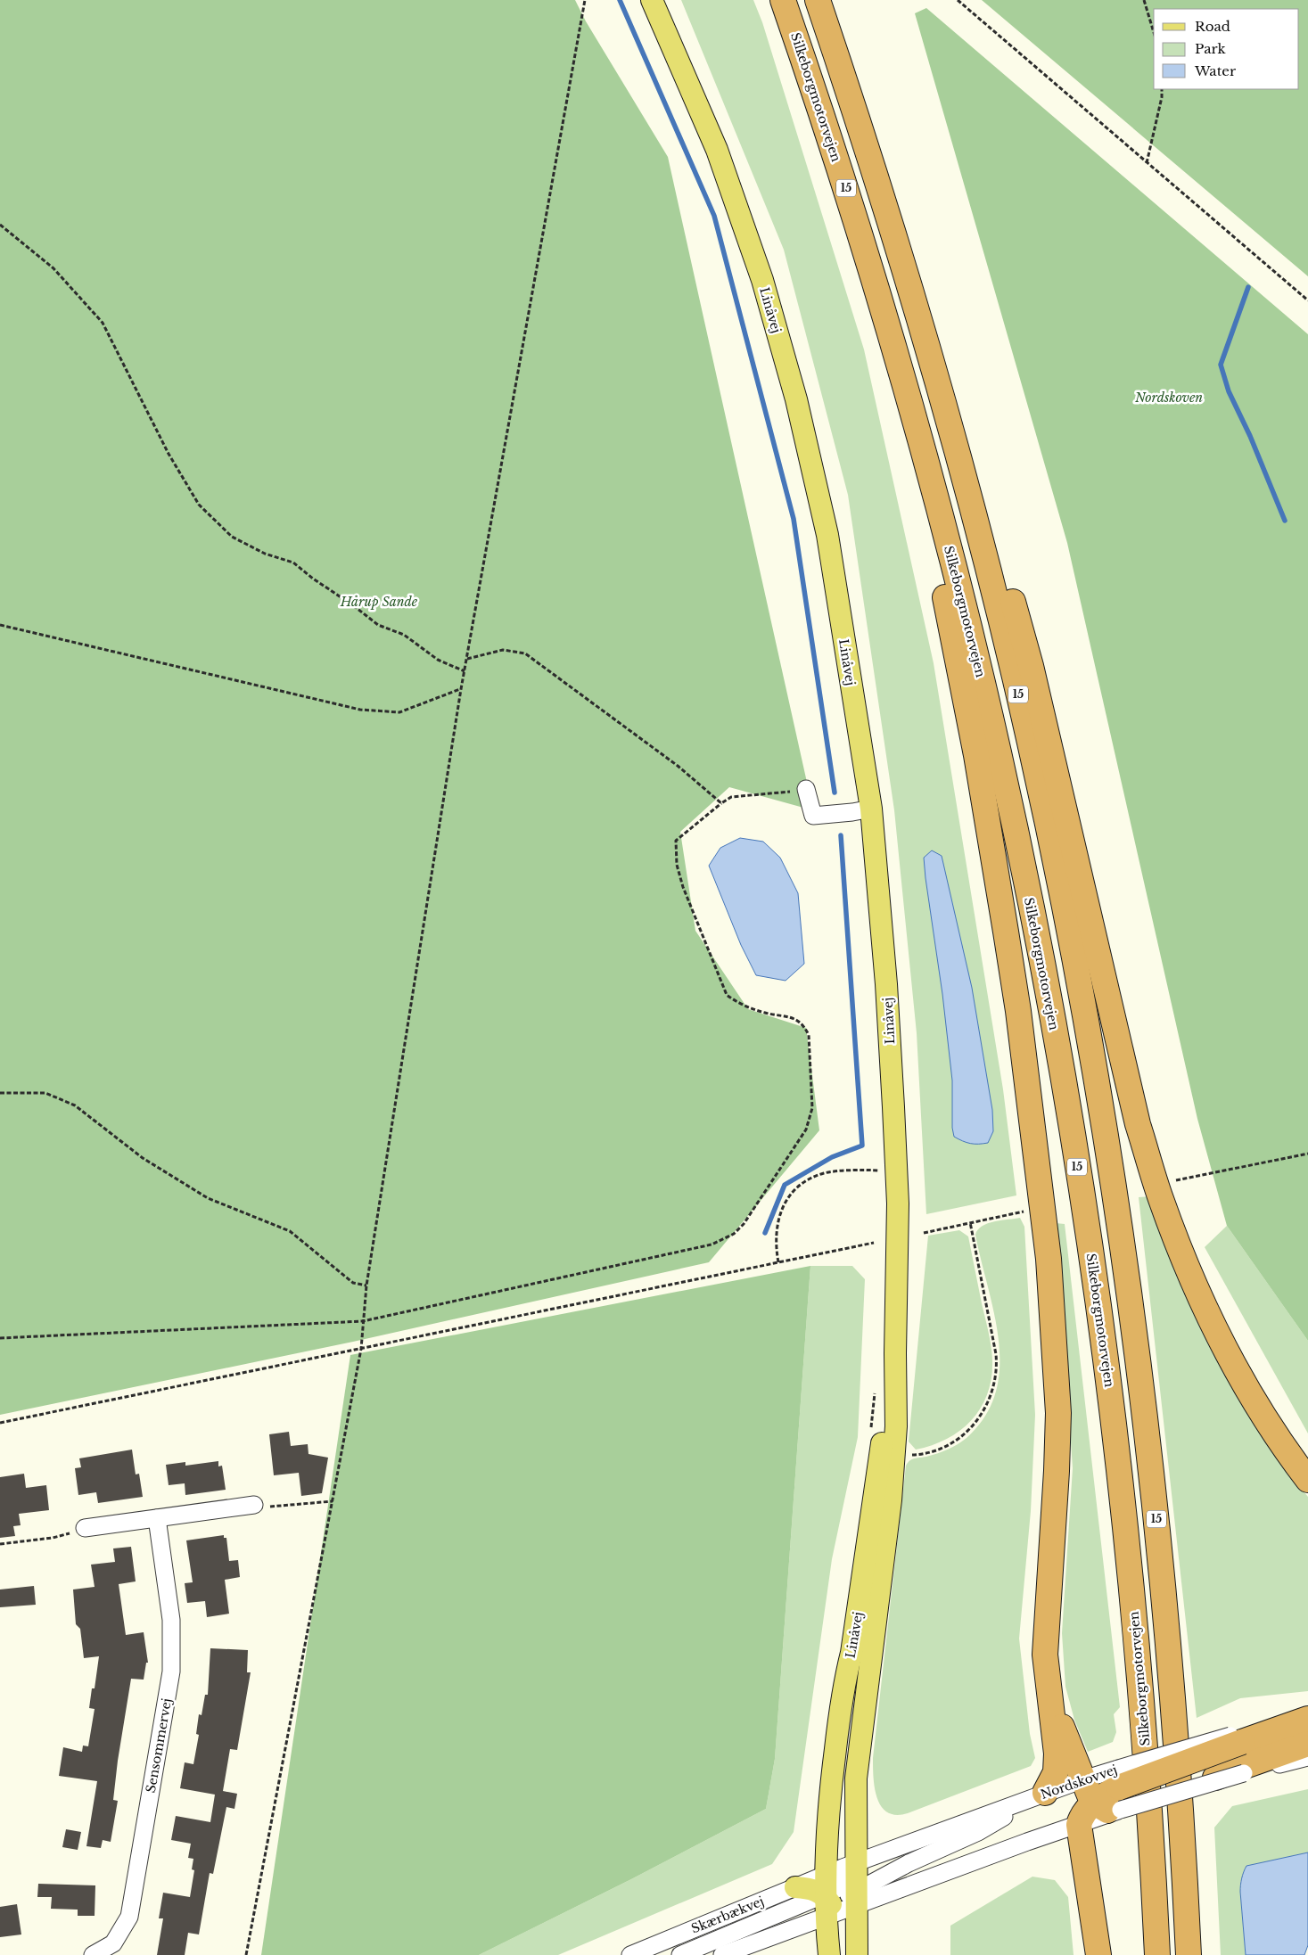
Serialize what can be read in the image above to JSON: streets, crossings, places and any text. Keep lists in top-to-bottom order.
{
  "streets": {
    "highway": ["Silkeborgmotorvejen", "15"],
    "main road": ["Linåvej"],
    "street": ["Sensommervej", "Nordskovvej", "Skærbækvej"]
  },
  "crossings": [
    ["Linåvej", "Nordskovvej"]
  ],
  "parks": ["Nordskoven", "Hårup Sande"],
  "legend": ["Road", "Park", "Water"]
}
